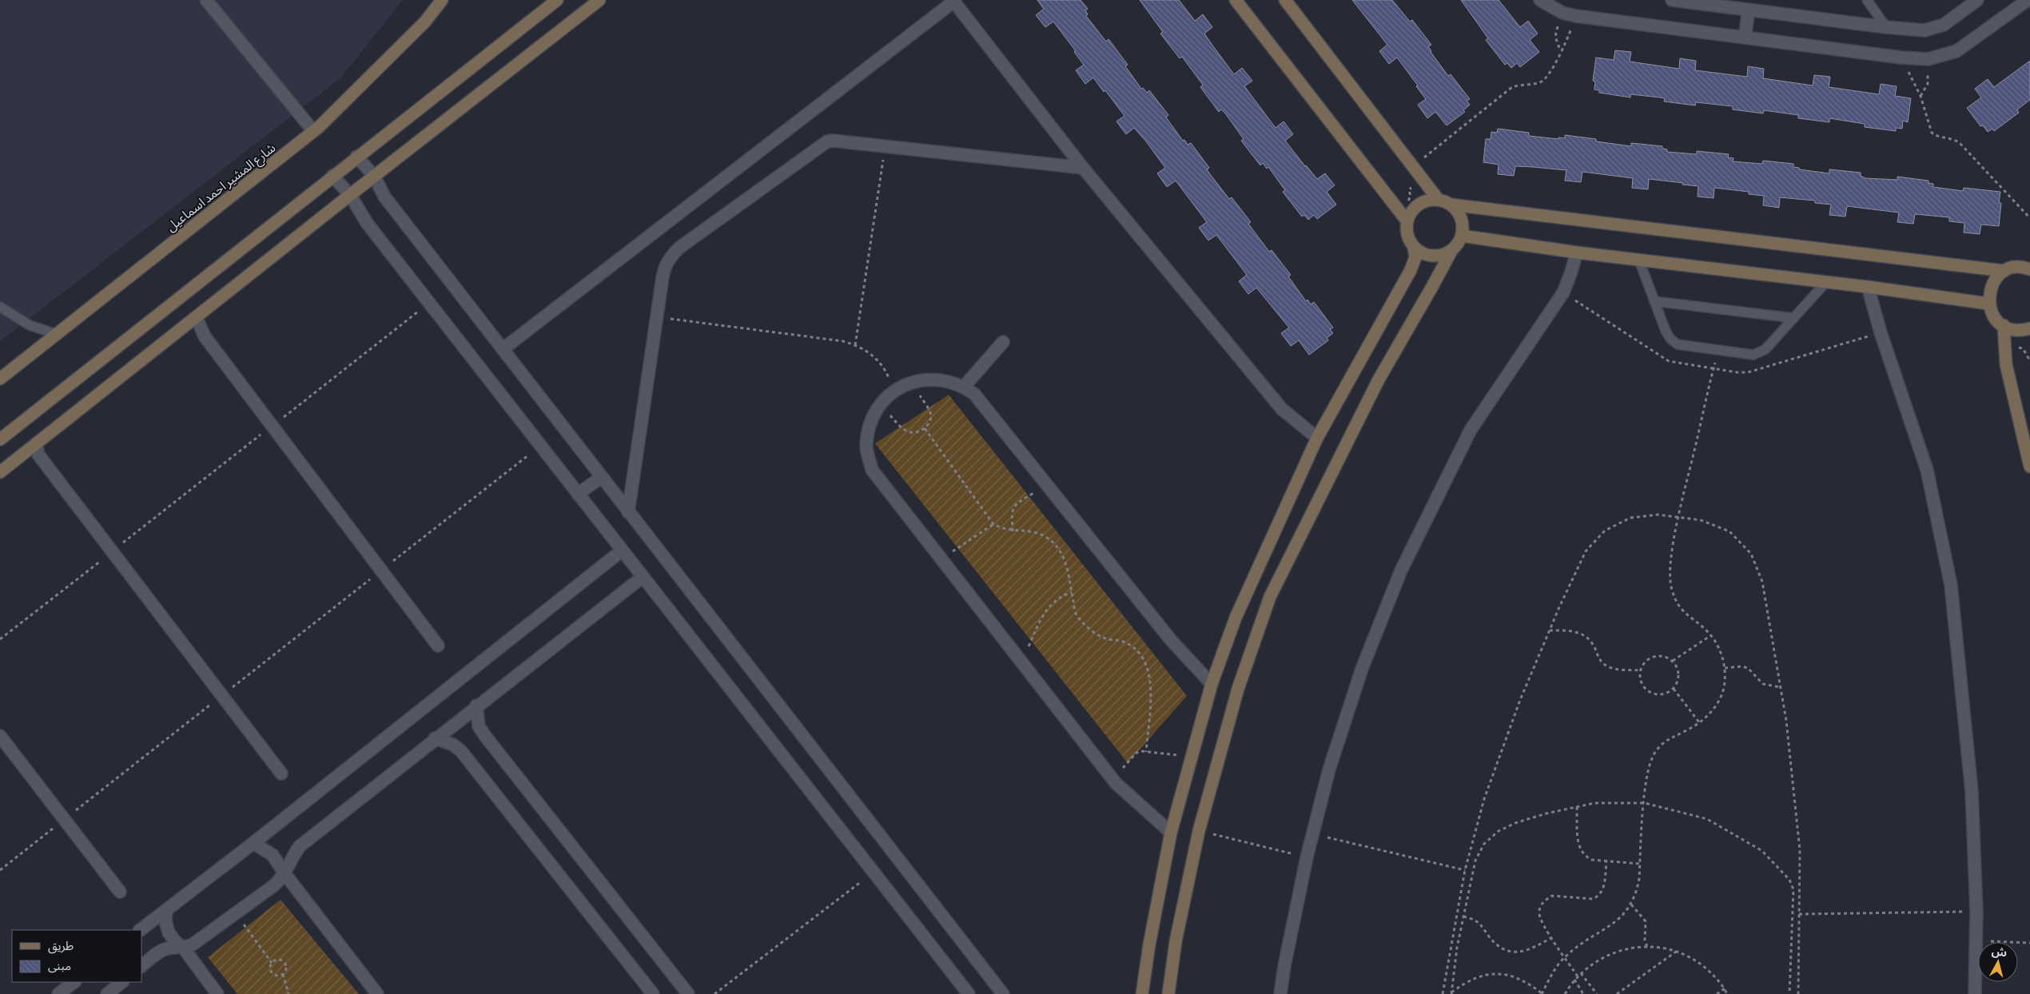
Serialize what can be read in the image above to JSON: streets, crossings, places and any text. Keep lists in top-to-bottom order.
{
  "streets": {
    "street": ["شارع المشير احمد اسماعيل"]
  },
  "legend": ["طريق", "مبنى"],
  "north": "top"
}
